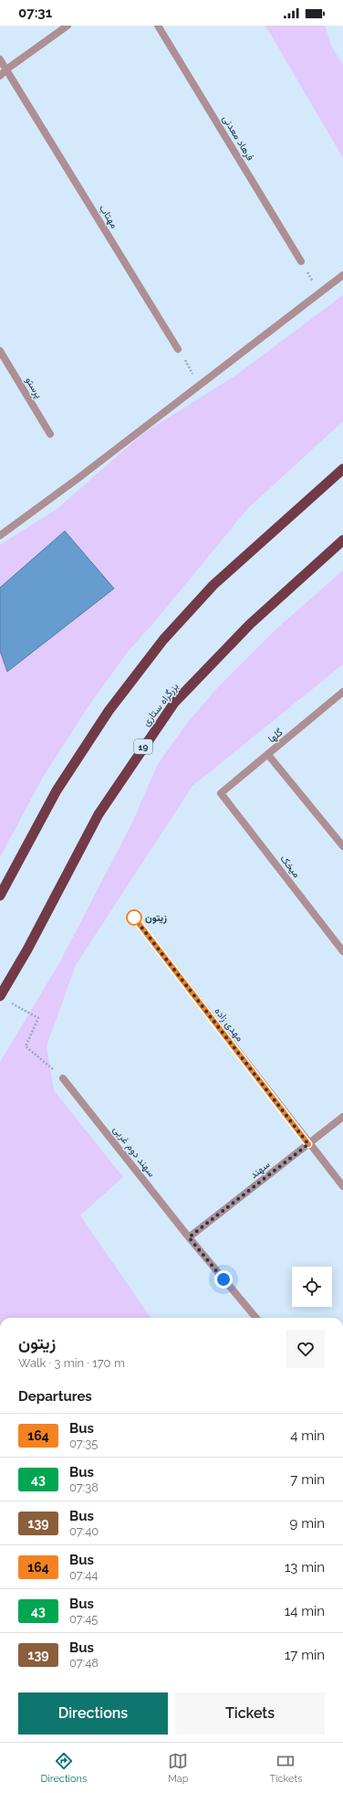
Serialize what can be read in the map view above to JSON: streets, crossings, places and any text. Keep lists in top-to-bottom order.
{
  "streets": {
    "highway": ["بزرگراه ستاری", "19"],
    "street": [
      "فرهاد معدنی",
      "مهتاب",
      "پرستو",
      "گلها",
      "میخک",
      "مهدی زاده",
      "سهند دوم غربی",
      "سهند"
    ]
  },
  "crossings": [
    ["گلها", "میخک"],
    ["مهدی زاده", "سهند"],
    ["سهند دوم غربی", "سهند"]
  ],
  "places": ["زیتون"],
  "lines": ["bus line 164"],
  "page": {
    "status": "07:31",
    "heading": [
      ["زیتون", "Walk · 3 min · 170 m"],
      "Departures"
    ],
    "list": [
      {
        "mark": "164",
        "name": "Bus",
        "note": "07:35",
        "value": "4 min"
      },
      {
        "mark": "43",
        "name": "Bus",
        "note": "07:38",
        "value": "7 min"
      },
      {
        "mark": "139",
        "name": "Bus",
        "note": "07:40",
        "value": "9 min"
      },
      {
        "mark": "164",
        "name": "Bus",
        "note": "07:44",
        "value": "13 min"
      },
      {
        "mark": "43",
        "name": "Bus",
        "note": "07:45",
        "value": "14 min"
      },
      {
        "mark": "139",
        "name": "Bus",
        "note": "07:48",
        "value": "17 min"
      }
    ],
    "buttons": ["Directions", "Tickets"],
    "tabs": ["Directions", "Map", "Tickets"]
  }
}
